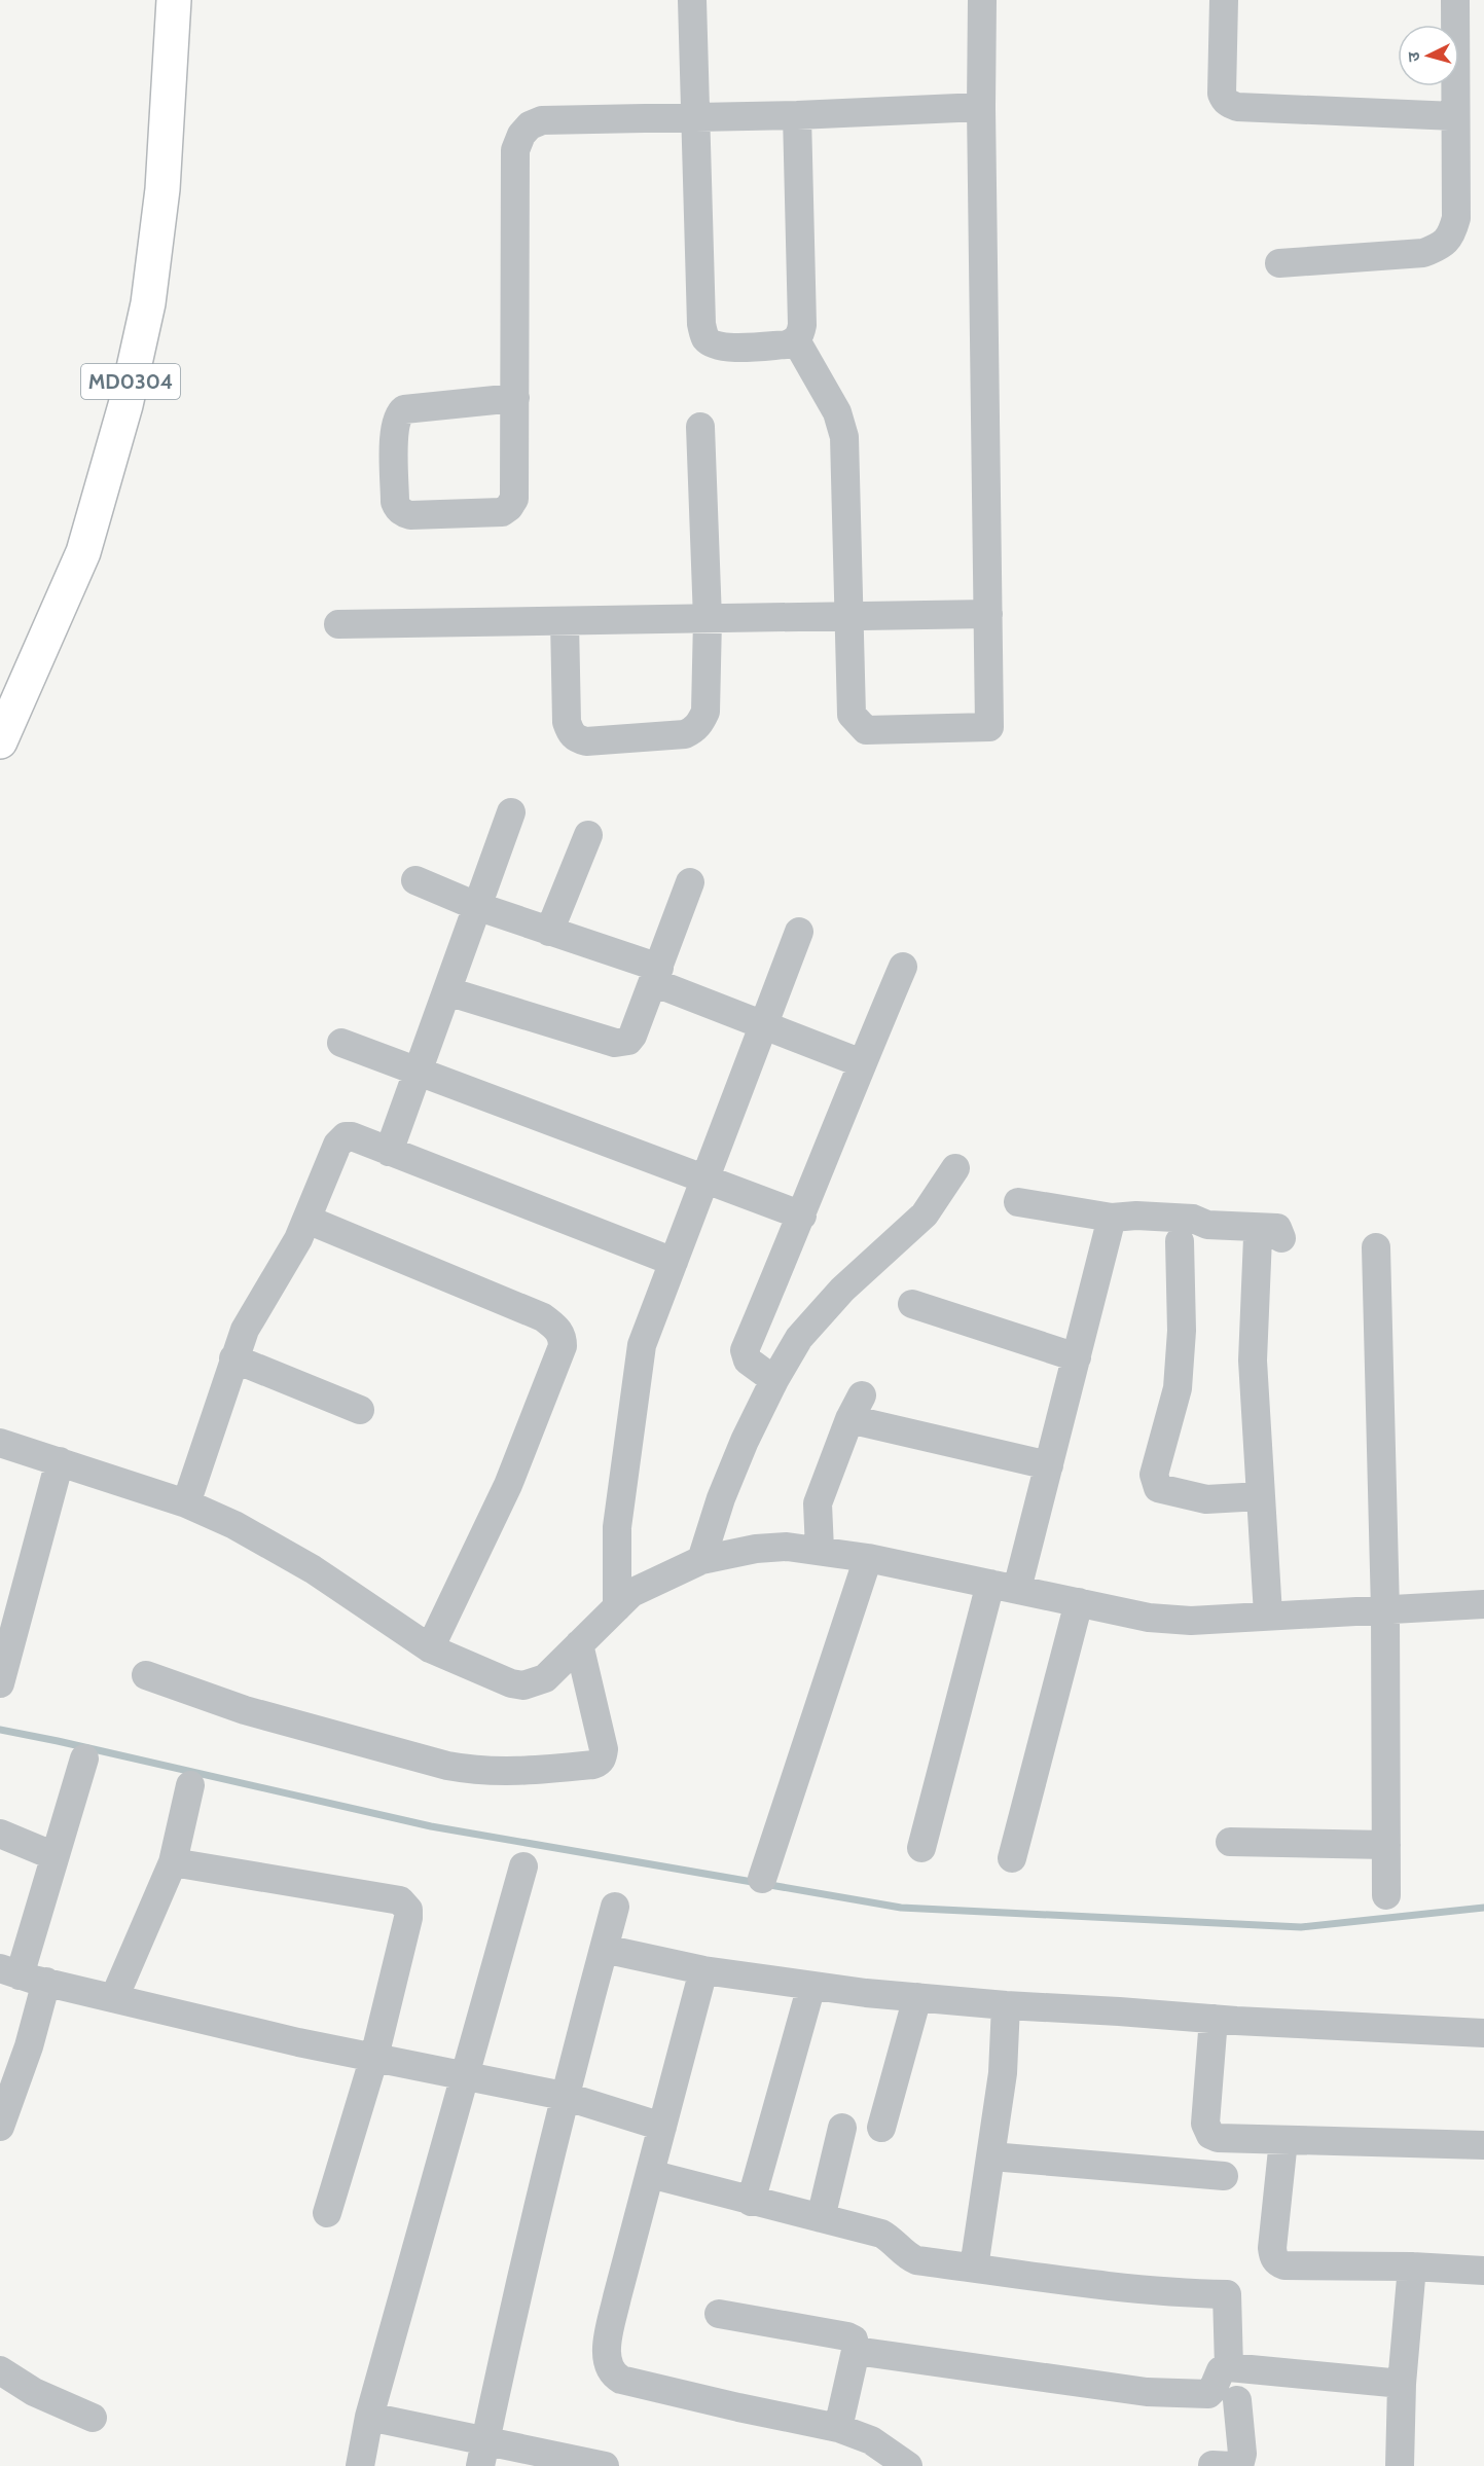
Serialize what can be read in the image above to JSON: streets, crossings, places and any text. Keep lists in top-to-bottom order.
{
  "streets": {
    "main road": ["MD0304"]
  },
  "north": "left"
}
